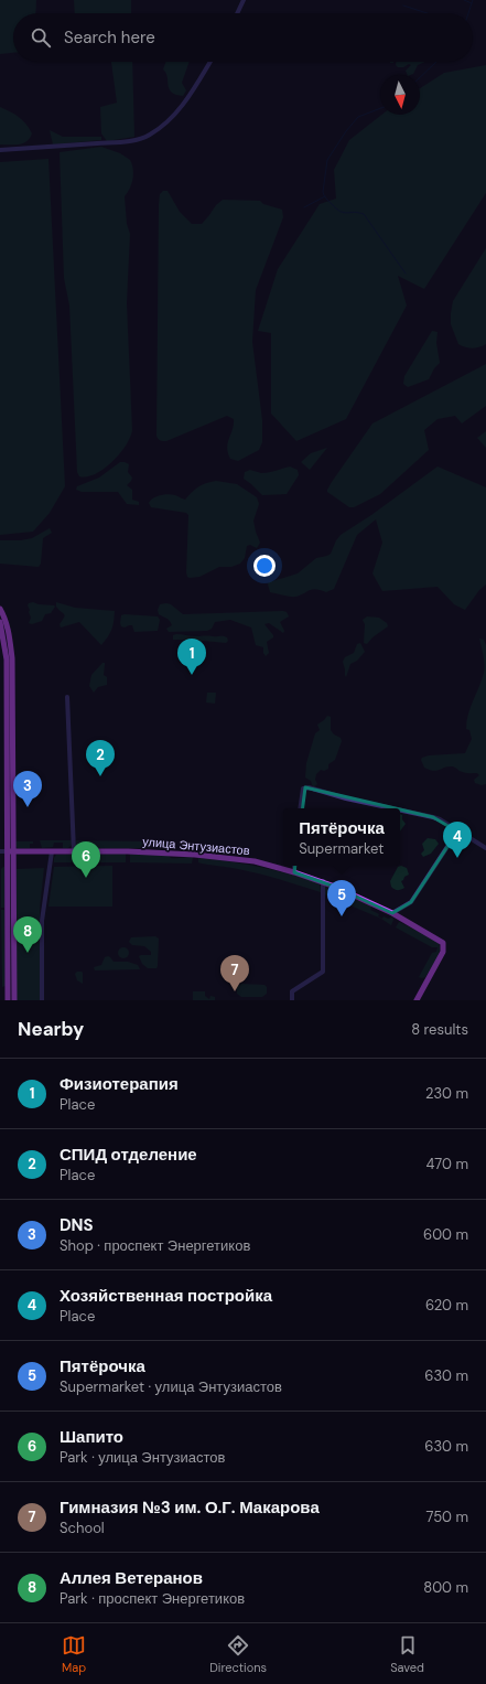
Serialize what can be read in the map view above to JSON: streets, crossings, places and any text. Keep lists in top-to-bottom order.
{
  "streets": {
    "main road": ["улица Энтузиастов"]
  },
  "north": "bottom",
  "page": {
    "search": "Search here",
    "pins": [
      "1",
      "2",
      "3",
      "4",
      "6",
      "5",
      "8",
      "7"
    ],
    "popup": ["Пятёрочка", "Supermarket"],
    "heading": ["Nearby", "8 results"],
    "list": [
      {
        "mark": "1",
        "name": "Физиотерапия",
        "note": "Place",
        "value": "230 m"
      },
      {
        "mark": "2",
        "name": "СПИД отделение",
        "note": "Place",
        "value": "470 m"
      },
      {
        "mark": "3",
        "name": "DNS",
        "note": "Shop · проспект Энергетиков",
        "value": "600 m"
      },
      {
        "mark": "4",
        "name": "Хозяйственная постройка",
        "note": "Place",
        "value": "620 m"
      },
      {
        "mark": "5",
        "name": "Пятёрочка",
        "note": "Supermarket · улица Энтузиастов",
        "value": "630 m"
      },
      {
        "mark": "6",
        "name": "Шапито",
        "note": "Park · улица Энтузиастов",
        "value": "630 m"
      },
      {
        "mark": "7",
        "name": "Гимназия №3 им. О.Г. Макарова",
        "note": "School",
        "value": "750 m"
      },
      {
        "mark": "8",
        "name": "Аллея Ветеранов",
        "note": "Park · проспект Энергетиков",
        "value": "800 m"
      }
    ],
    "nav": ["Map", "Directions", "Saved"]
  }
}
